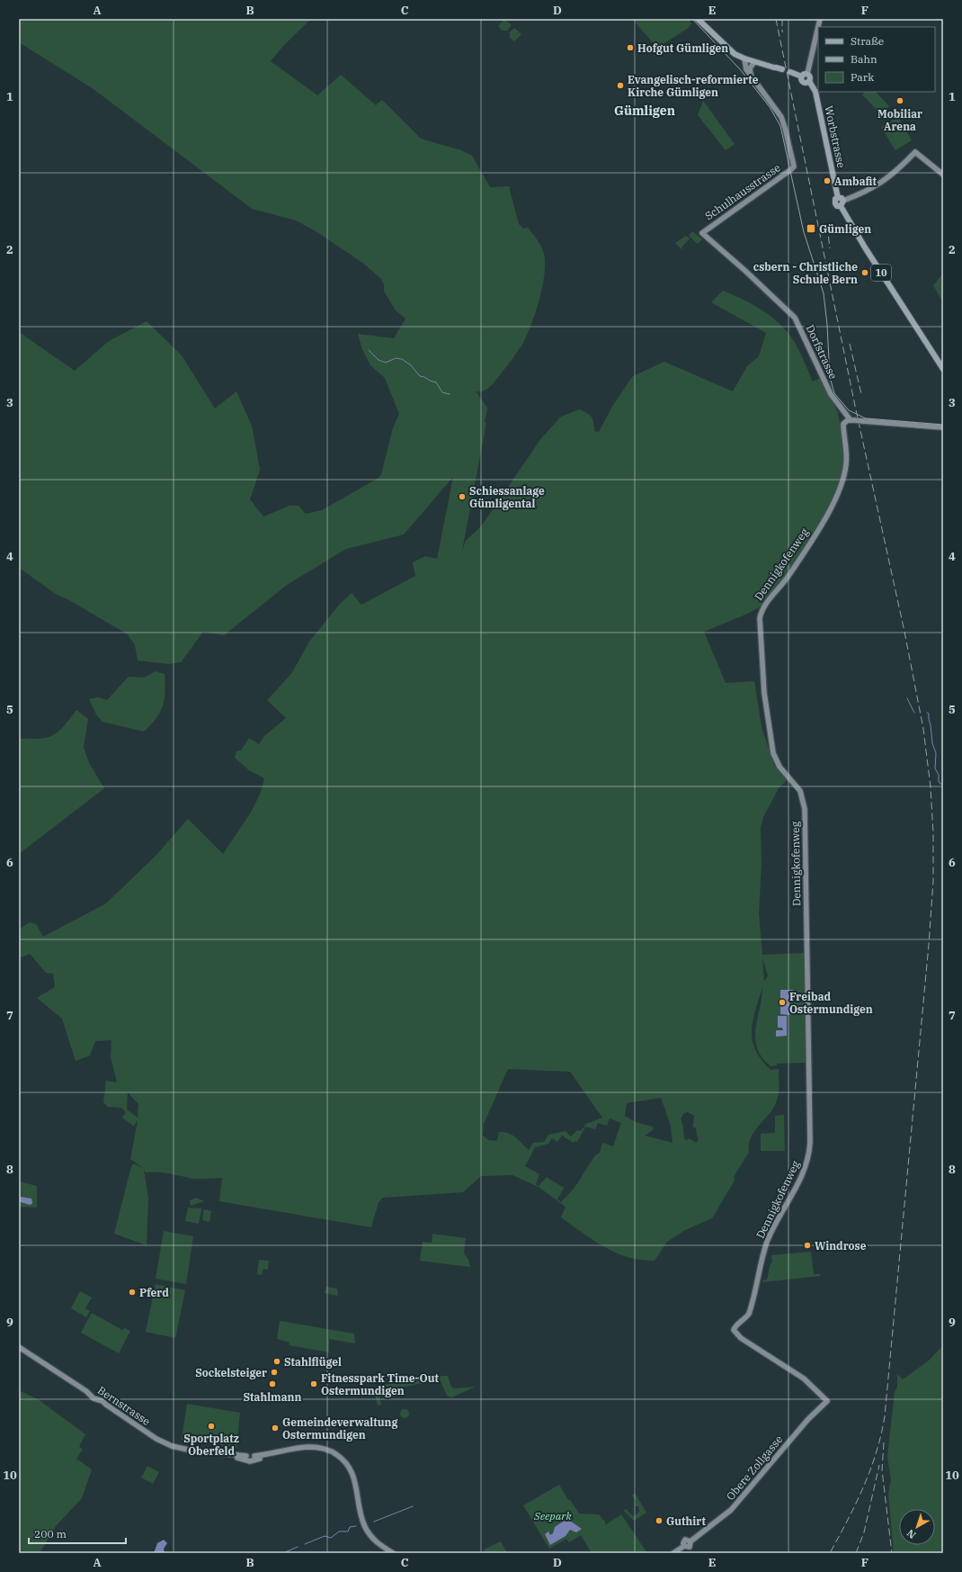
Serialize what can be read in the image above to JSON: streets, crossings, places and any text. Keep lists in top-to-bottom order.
{
  "streets": {
    "main road": ["Worbstrasse", "10"],
    "street": [
      "Schulhausstrasse",
      "Dorfstrasse",
      "Dennigkofenweg",
      "Bernstrasse",
      "Obere Zollgasse"
    ]
  },
  "crossings": [
    ["Worbstrasse", "10"],
    ["Schulhausstrasse", "Dorfstrasse"],
    ["Dorfstrasse", "Dennigkofenweg"],
    ["Dennigkofenweg", "Obere Zollgasse"]
  ],
  "districts": ["Gümligen"],
  "parks": ["Seepark"],
  "places": {
    "other": [
      "Hofgut Gümligen",
      "Evangelisch-reformierte Kirche Gümligen",
      "Mobiliar Arena",
      "Ambafit",
      "csbern - Christliche Schule Bern",
      "Schiessanlage Gümligental",
      "Freibad Ostermundigen",
      "Windrose",
      "Pferd",
      "Stahlflügel",
      "Sockelsteiger",
      "Stahlmann",
      "Fitnesspark Time-Out Ostermundigen",
      "Sportplatz Oberfeld",
      "Gemeindeverwaltung Ostermundigen",
      "Guthirt"
    ],
    "transit": ["Gümligen"]
  },
  "legend": ["Straße", "Bahn", "Park"],
  "scale_bar": "200 m",
  "north": "bottom left",
  "grid": {
    "columns": [
      "A",
      "B",
      "C",
      "D",
      "E",
      "F"
    ],
    "rows": [
      "1",
      "2",
      "3",
      "4",
      "5",
      "6",
      "7",
      "8",
      "9",
      "10"
    ]
  }
}
